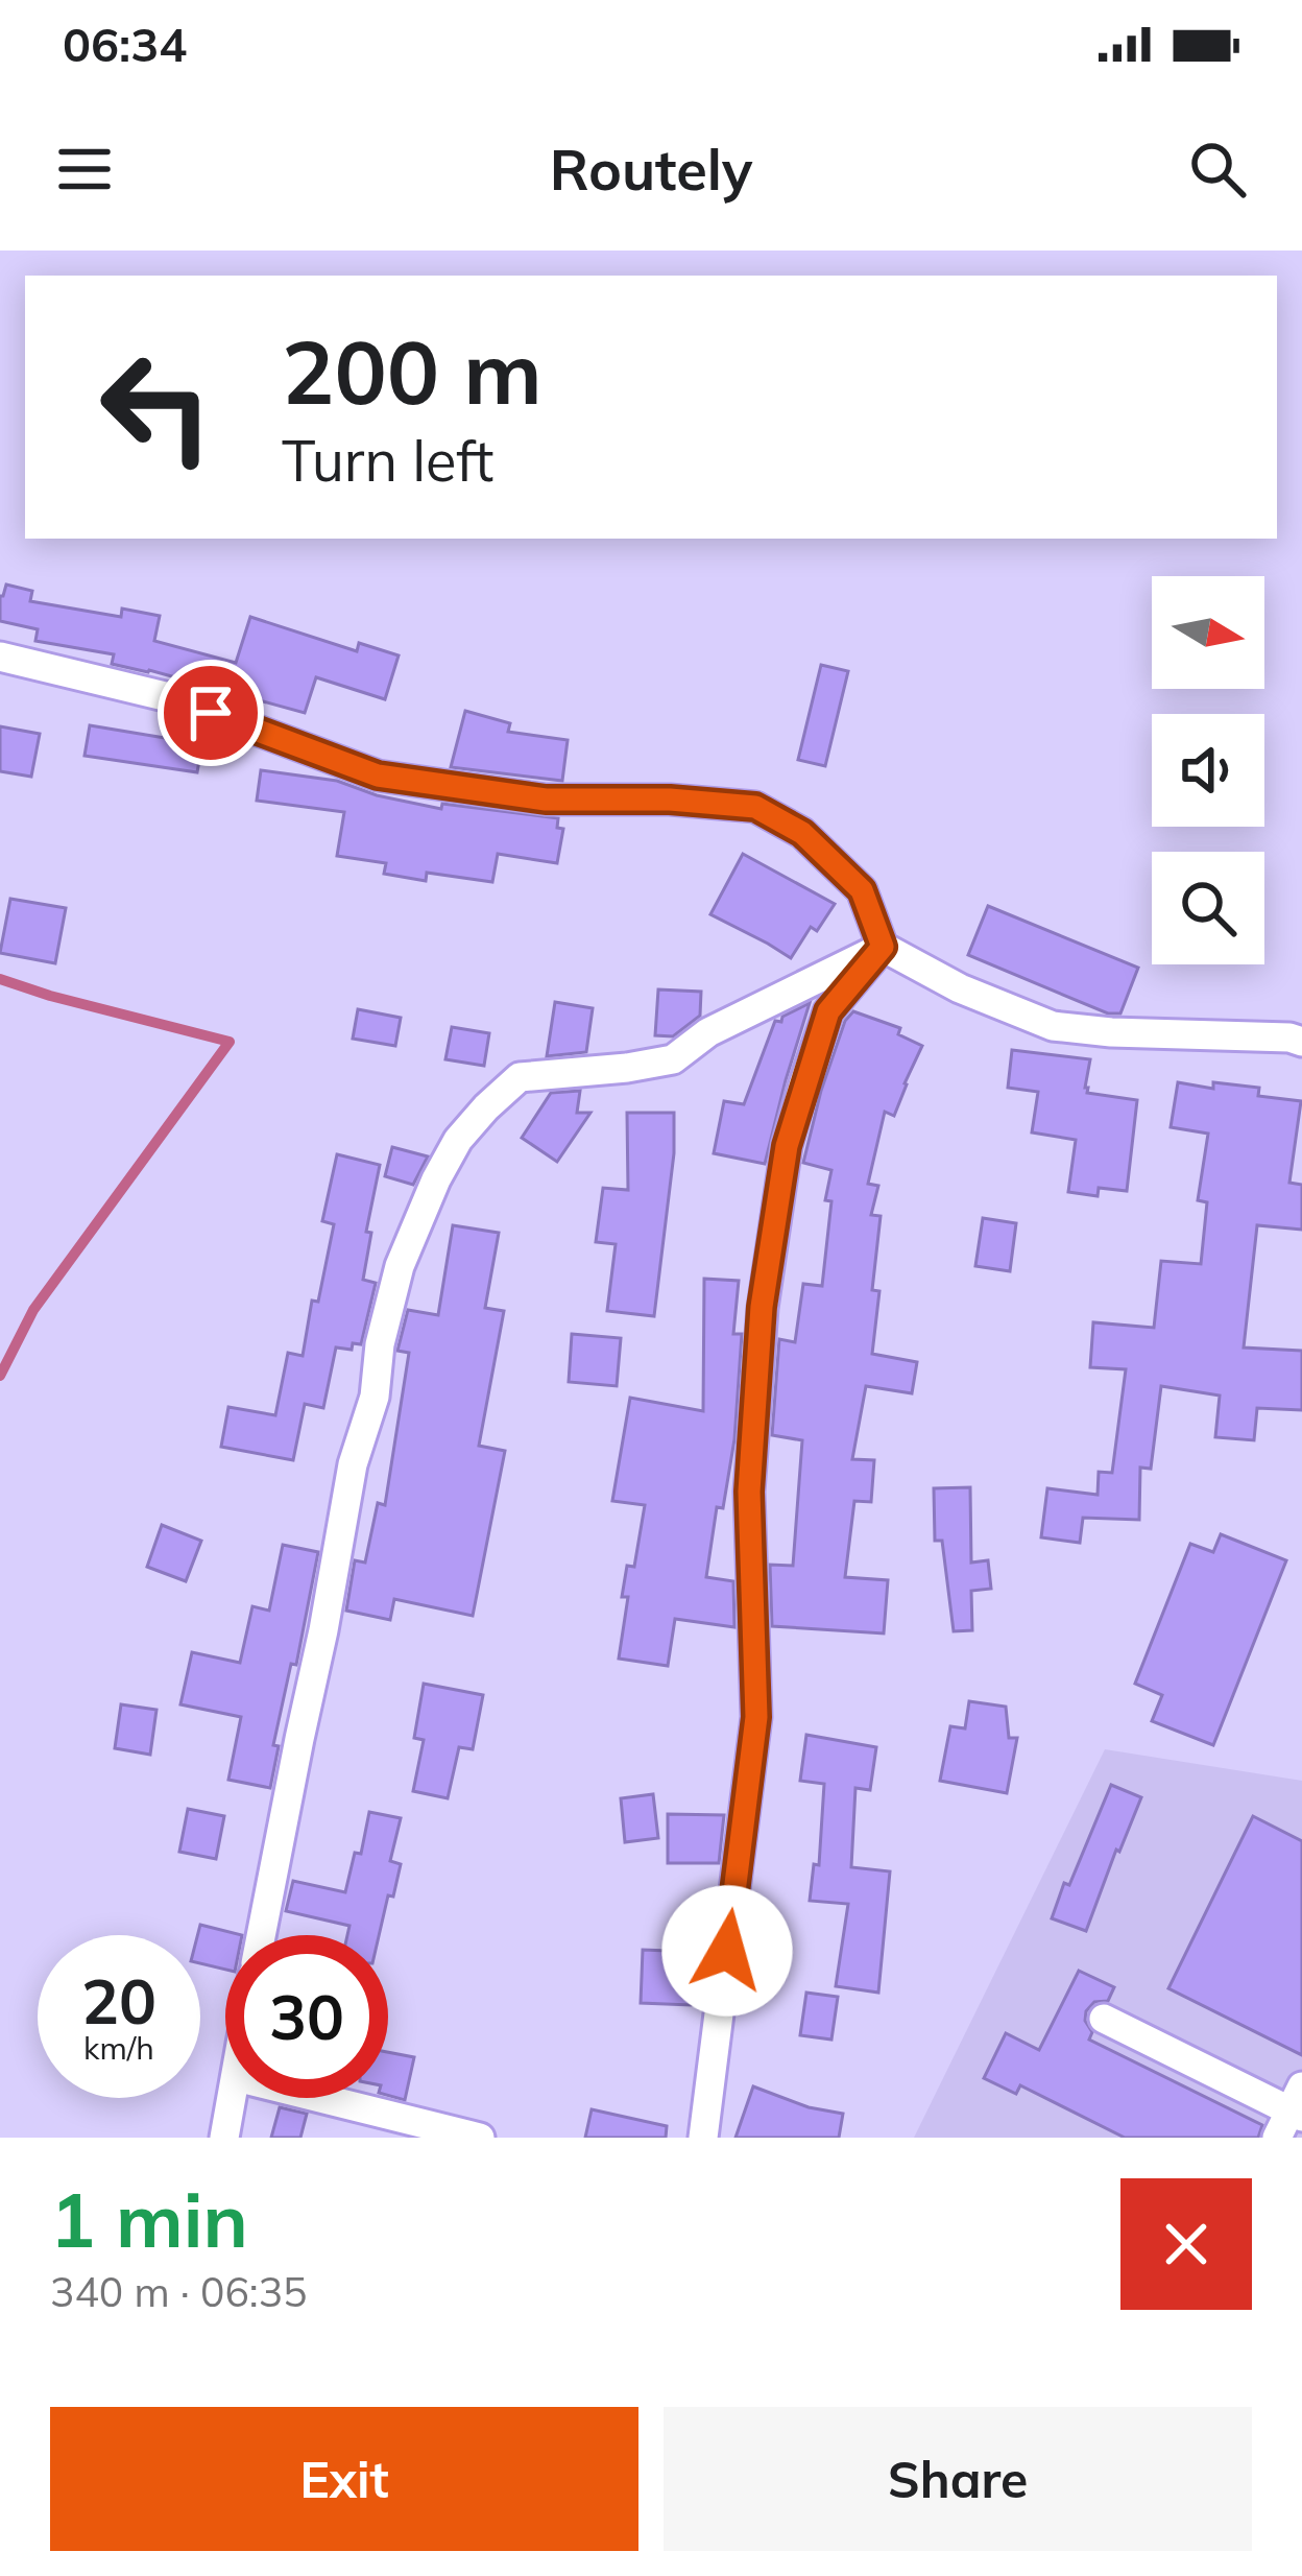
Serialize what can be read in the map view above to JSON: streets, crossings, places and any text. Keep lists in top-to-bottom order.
{
  "north": "right",
  "page": {
    "status": "06:34",
    "header": "Routely",
    "turn": ["200 m", "Turn left"],
    "speed": "20 km/h",
    "limit": "30",
    "heading": ["1 min", "340 m · 06:35"],
    "buttons": ["Exit", "Share"]
  }
}
